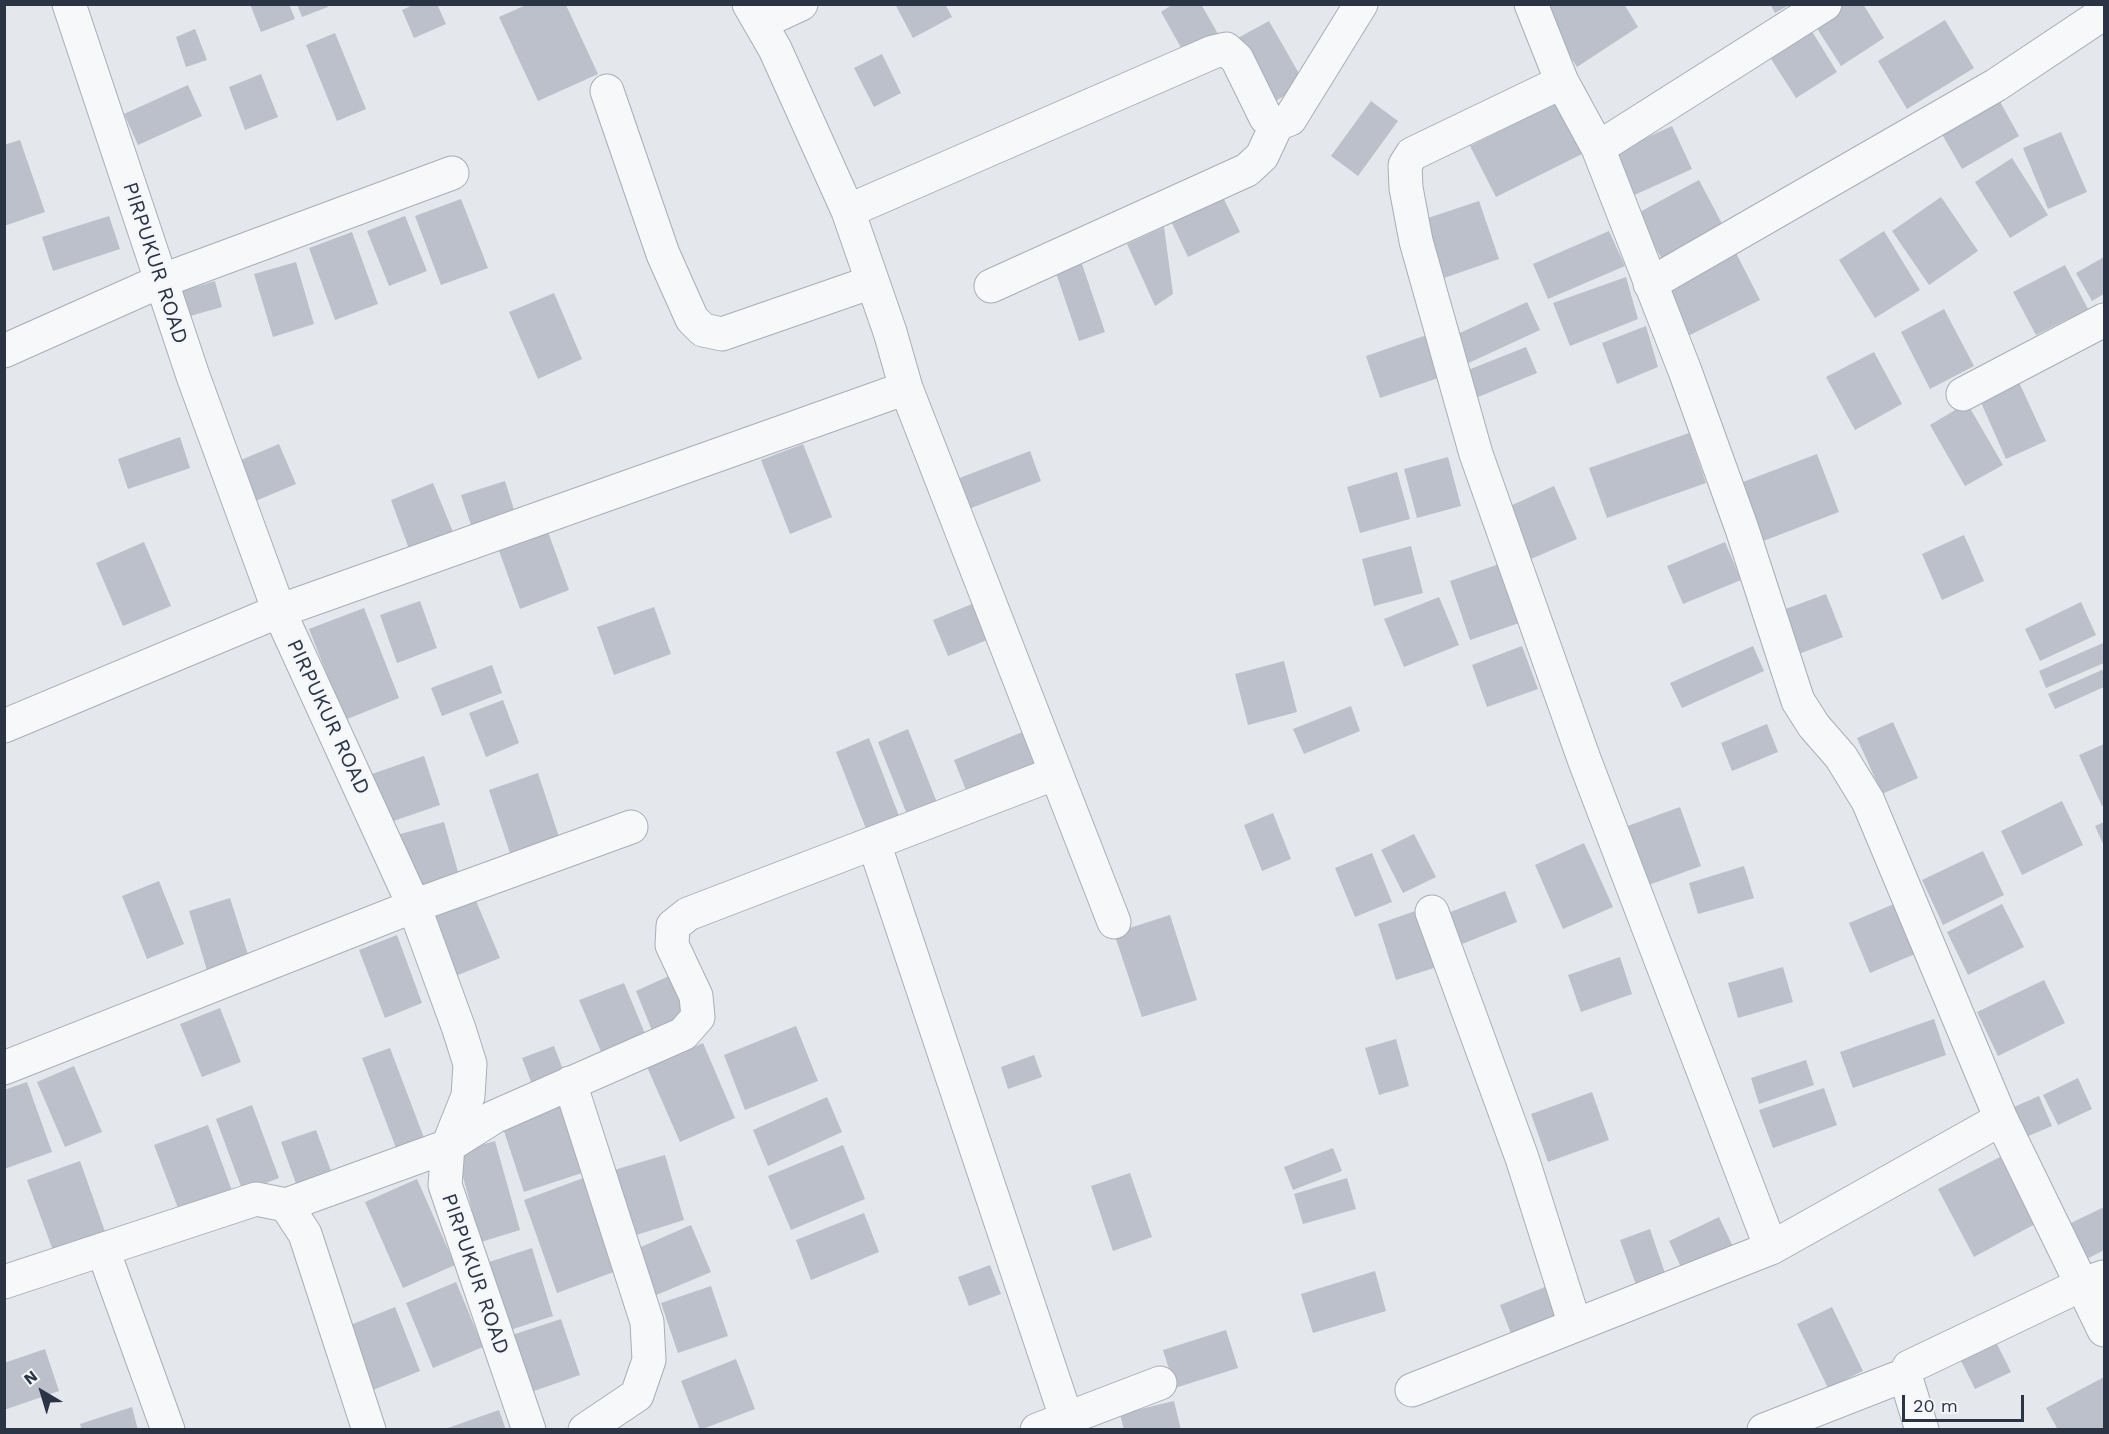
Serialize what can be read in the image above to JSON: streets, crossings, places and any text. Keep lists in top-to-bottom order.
{
  "streets": {
    "street": ["PIRPUKUR ROAD"]
  },
  "scale_bar": "20 m",
  "north": "top left"
}
